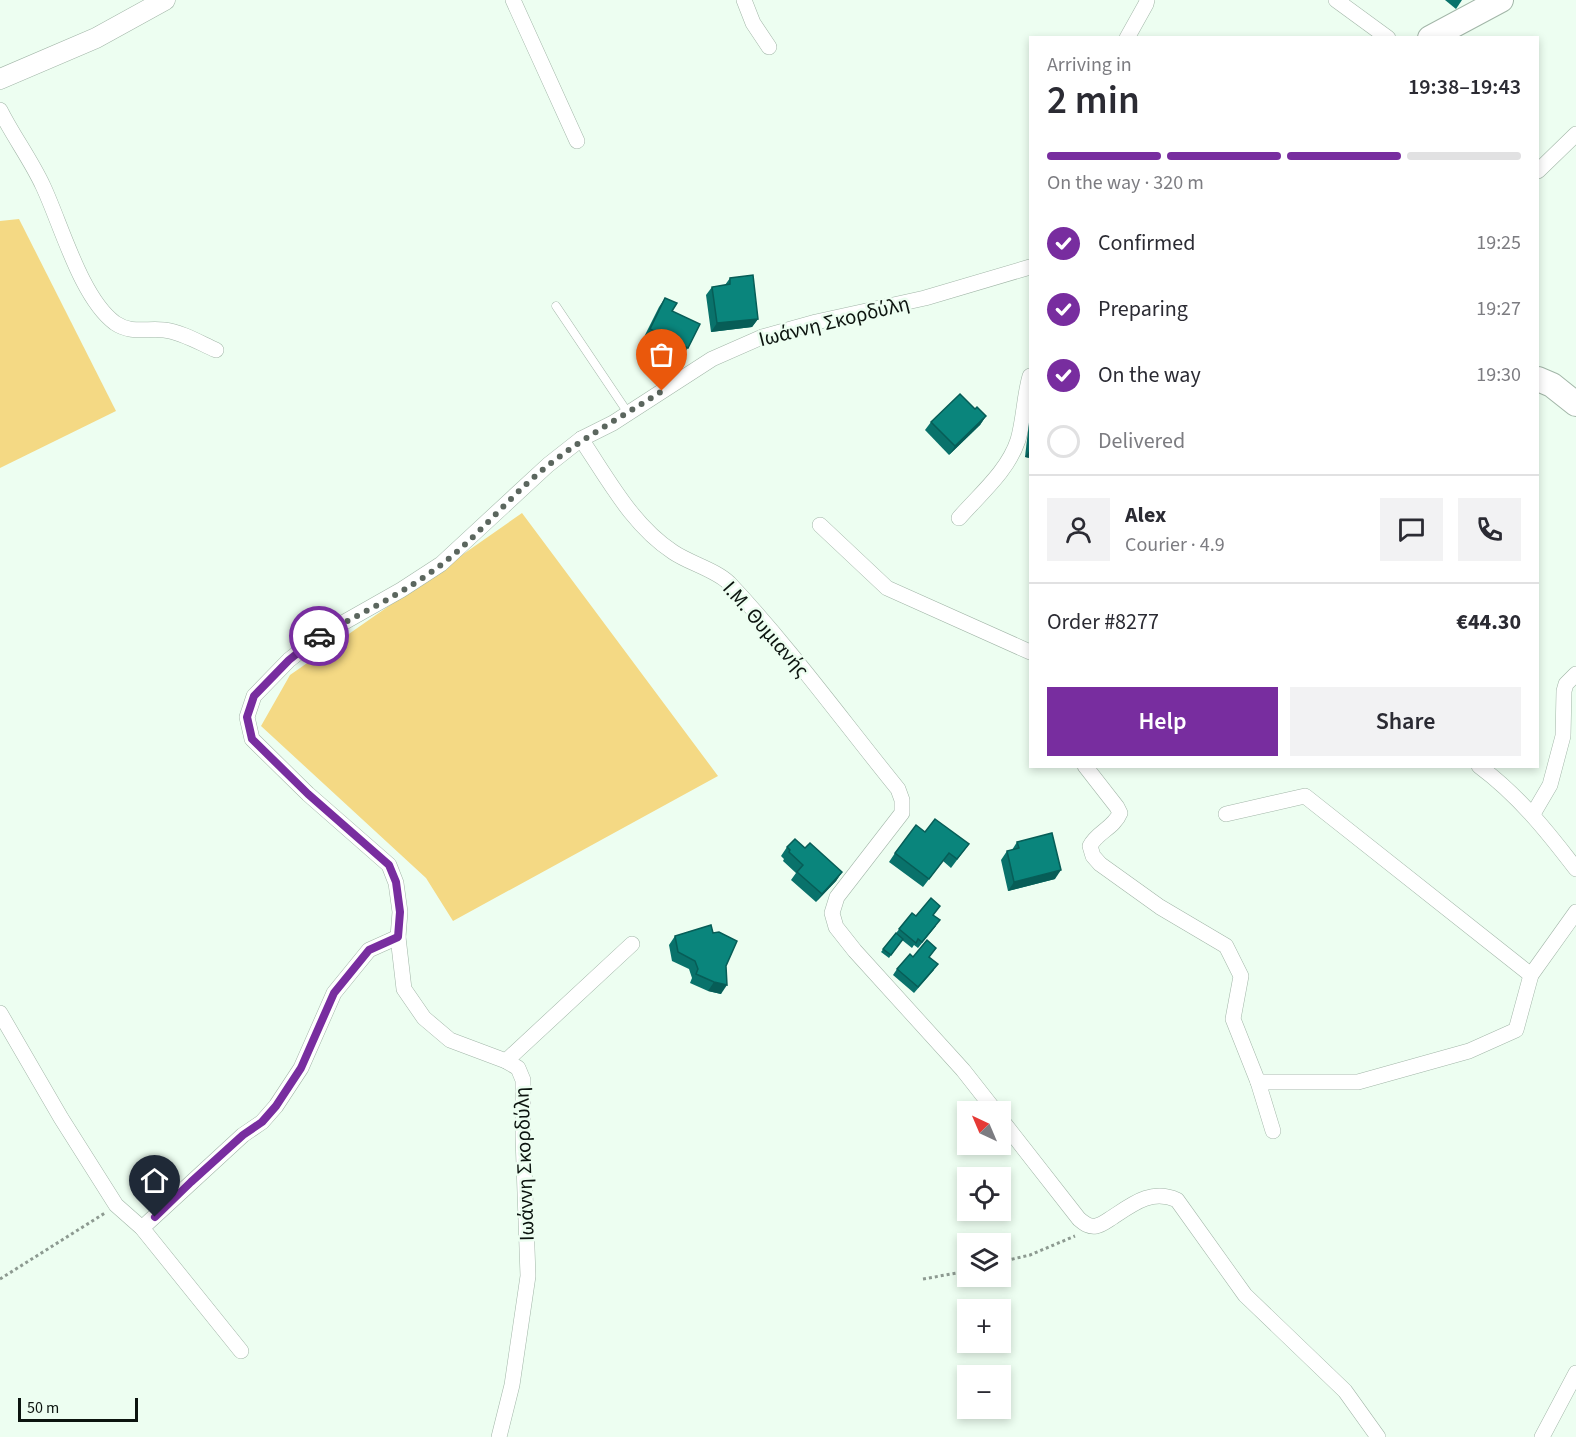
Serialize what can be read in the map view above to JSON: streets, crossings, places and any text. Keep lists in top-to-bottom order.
{
  "streets": {
    "street": ["Ιωάννη Σκορδύλη", "Ι.Μ. Θυμιανής"]
  },
  "crossings": [
    ["Ιωάννη Σκορδύλη", "Ι.Μ. Θυμιανής"]
  ],
  "scale_bar": "50 m",
  "north": "top left",
  "page": {
    "heading": ["2 min", "Arriving in", "19:38–19:43"],
    "panel": [
      "Alex",
      "Courier · 4.9",
      "Order #8277",
      "€44.30"
    ],
    "bar": "On the way · 320 m",
    "list": [
      ["Confirmed", "19:25"],
      ["Preparing", "19:27"],
      ["On the way", "19:30"],
      "Delivered"
    ],
    "buttons": ["Help", "Share"],
    "map_buttons": ["+", "−"],
    "scale": "50 m"
  }
}
